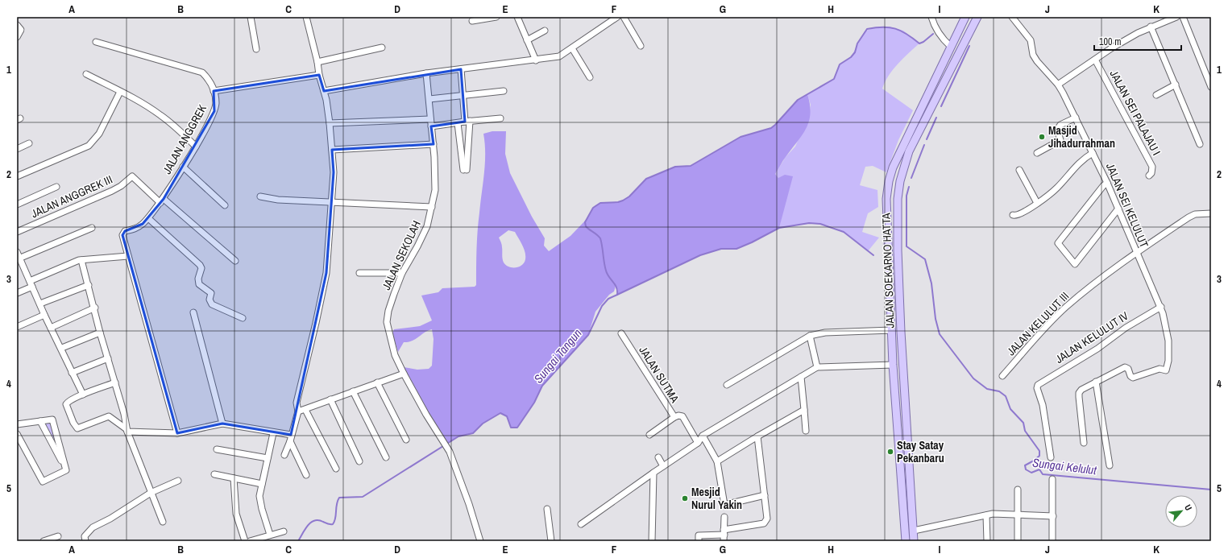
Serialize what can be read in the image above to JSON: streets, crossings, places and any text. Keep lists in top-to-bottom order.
{
  "streets": {
    "main road": ["JALAN SOEKARNO HATTA"],
    "street": [
      "JALAN SEI PALAJAU I",
      "JALAN ANGGREK",
      "JALAN ANGGREK III",
      "JALAN SEI KELULUT",
      "JALAN SEKOLAH",
      "JALAN KELULUT III",
      "JALAN KELULUT IV",
      "JALAN SUTMA"
    ]
  },
  "crossings": [
    ["JALAN ANGGREK", "JALAN ANGGREK III"],
    ["JALAN SEI KELULUT", "JALAN KELULUT III"],
    ["JALAN SEI KELULUT", "JALAN KELULUT IV"]
  ],
  "water": ["Sungai Tangun", "Sungai Kelulut"],
  "places": ["Masjid Jihadurrahman", "Stay Satay Pekanbaru", "Mesjid Nurul Yakin"],
  "scale_bar": "100 m",
  "north": "top right",
  "grid": {
    "columns": [
      "A",
      "B",
      "C",
      "D",
      "E",
      "F",
      "G",
      "H",
      "I",
      "J",
      "K"
    ],
    "rows": [
      "1",
      "2",
      "3",
      "4",
      "5"
    ]
  }
}
